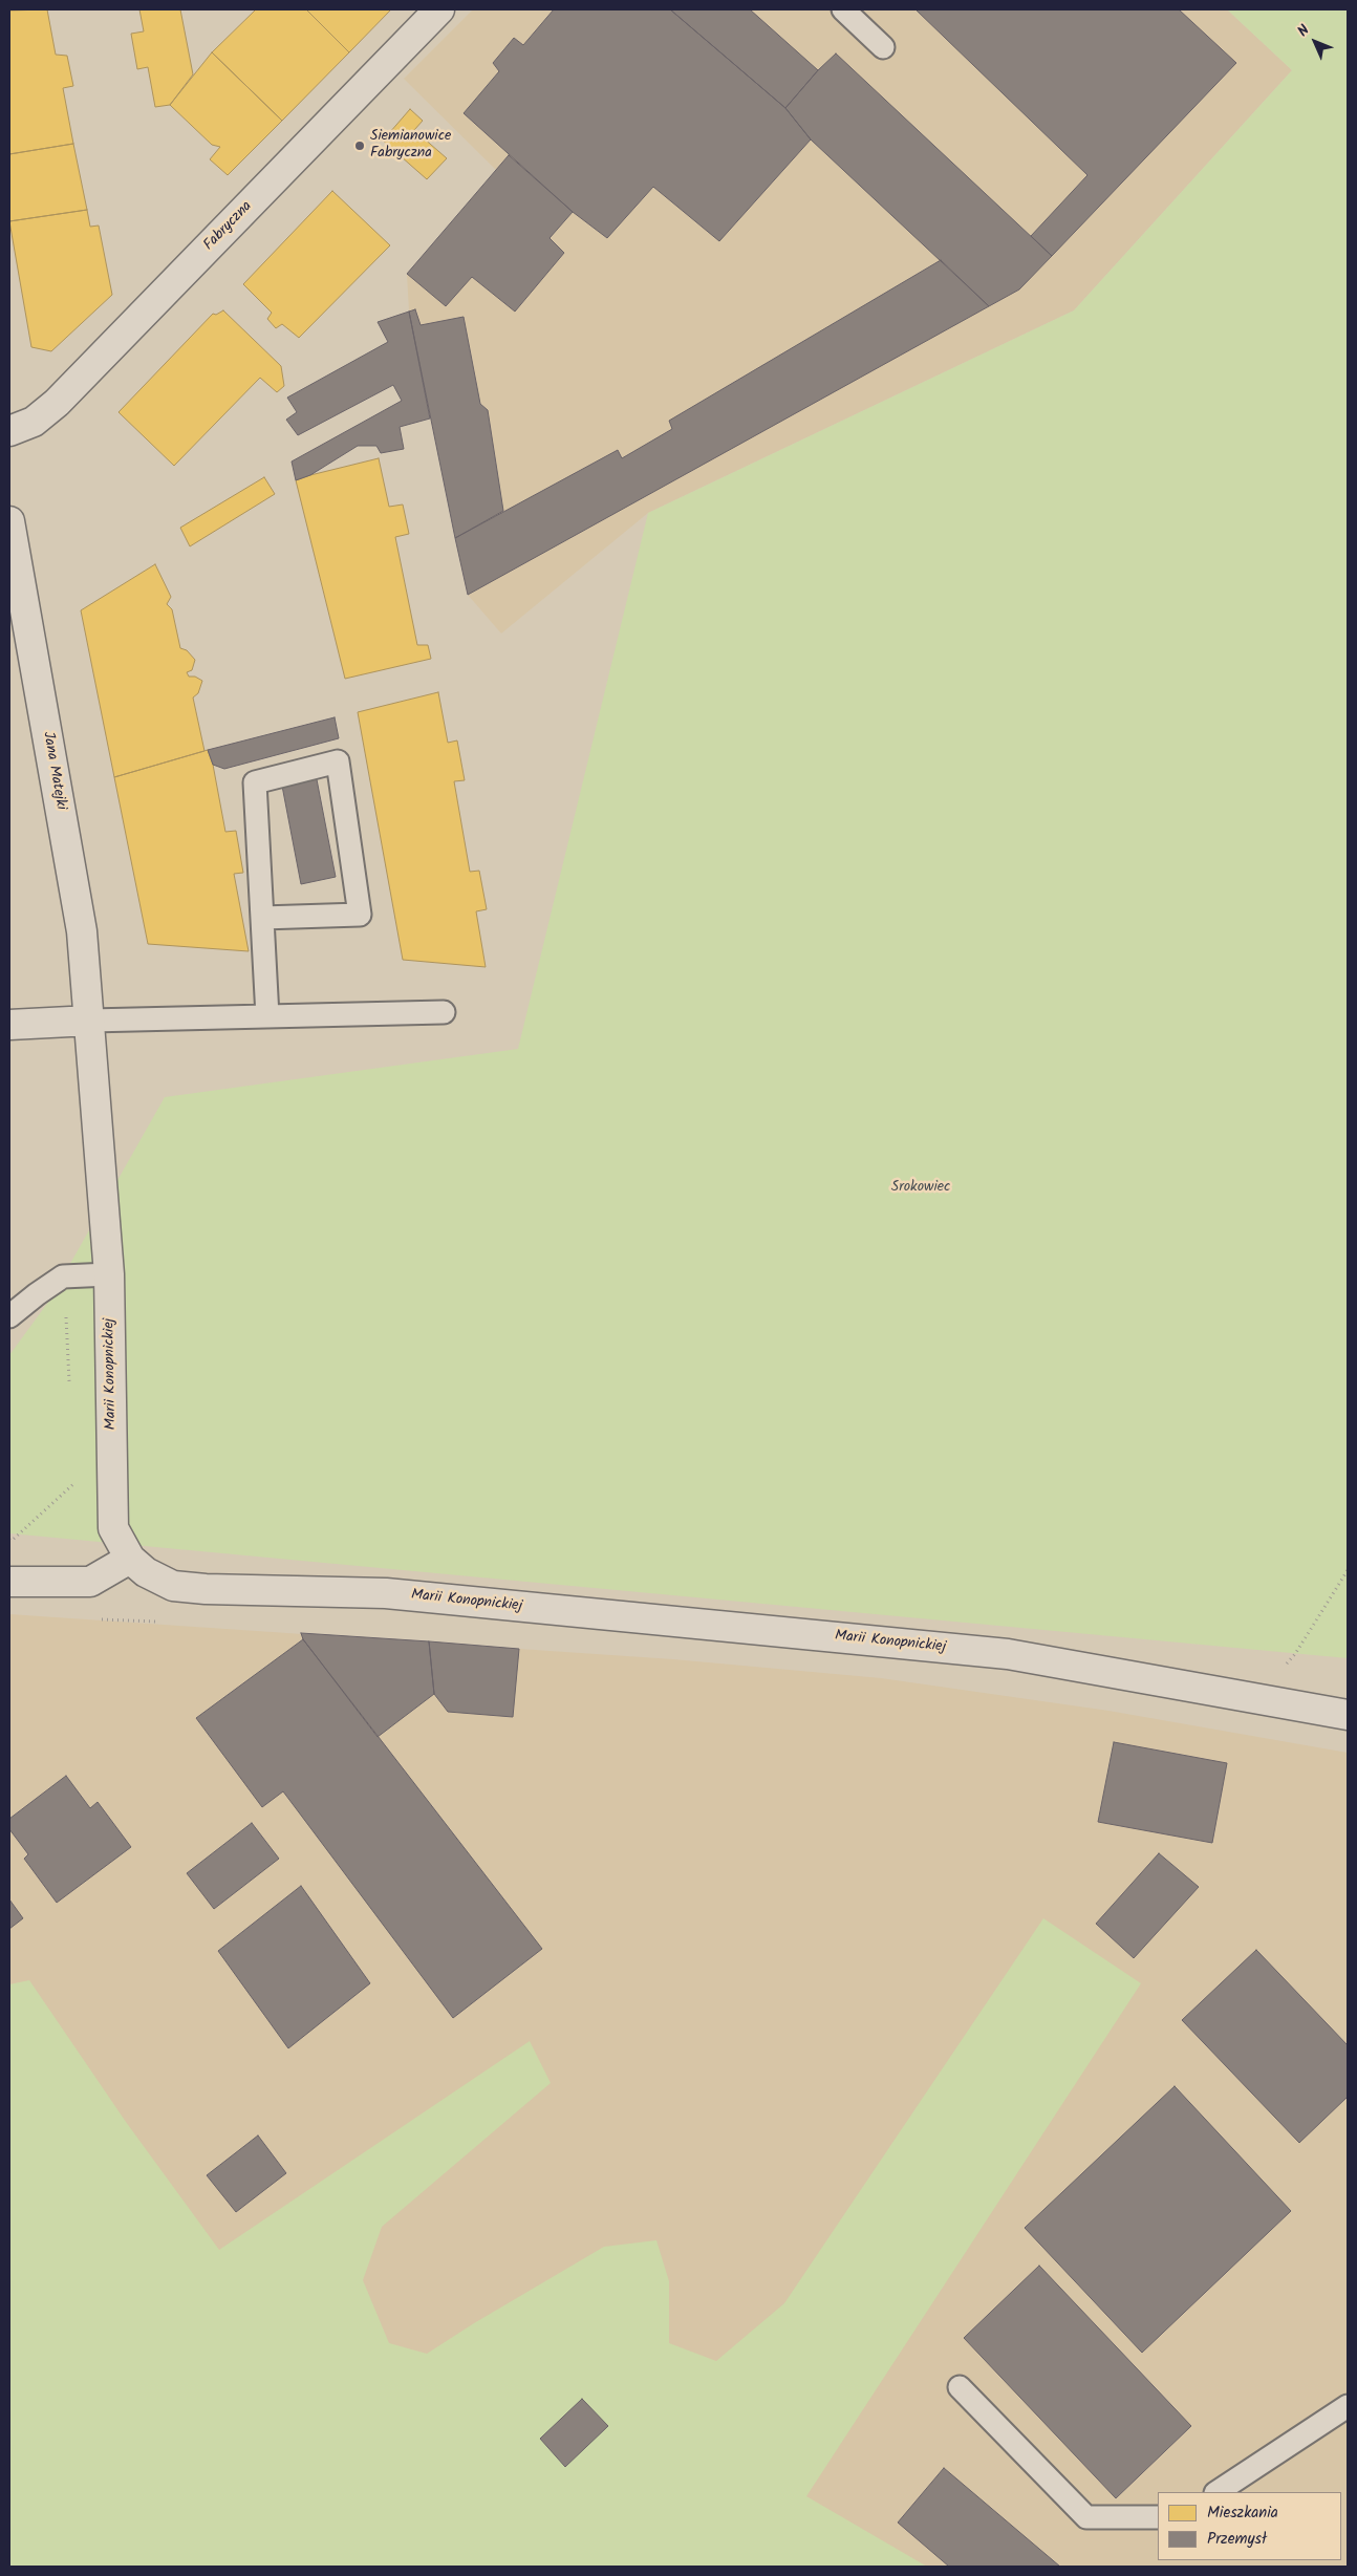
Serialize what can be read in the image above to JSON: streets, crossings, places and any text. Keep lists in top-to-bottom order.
{
  "streets": {
    "street": ["Fabryczna", "Jana Matejki", "Marii Konopnickiej"]
  },
  "crossings": [
    ["Jana Matejki", "Marii Konopnickiej"]
  ],
  "parks": ["Srokowiec"],
  "places": ["Siemianowice Fabryczna"],
  "legend": ["Mieszkania", "Przemysł"],
  "north": "top left"
}
